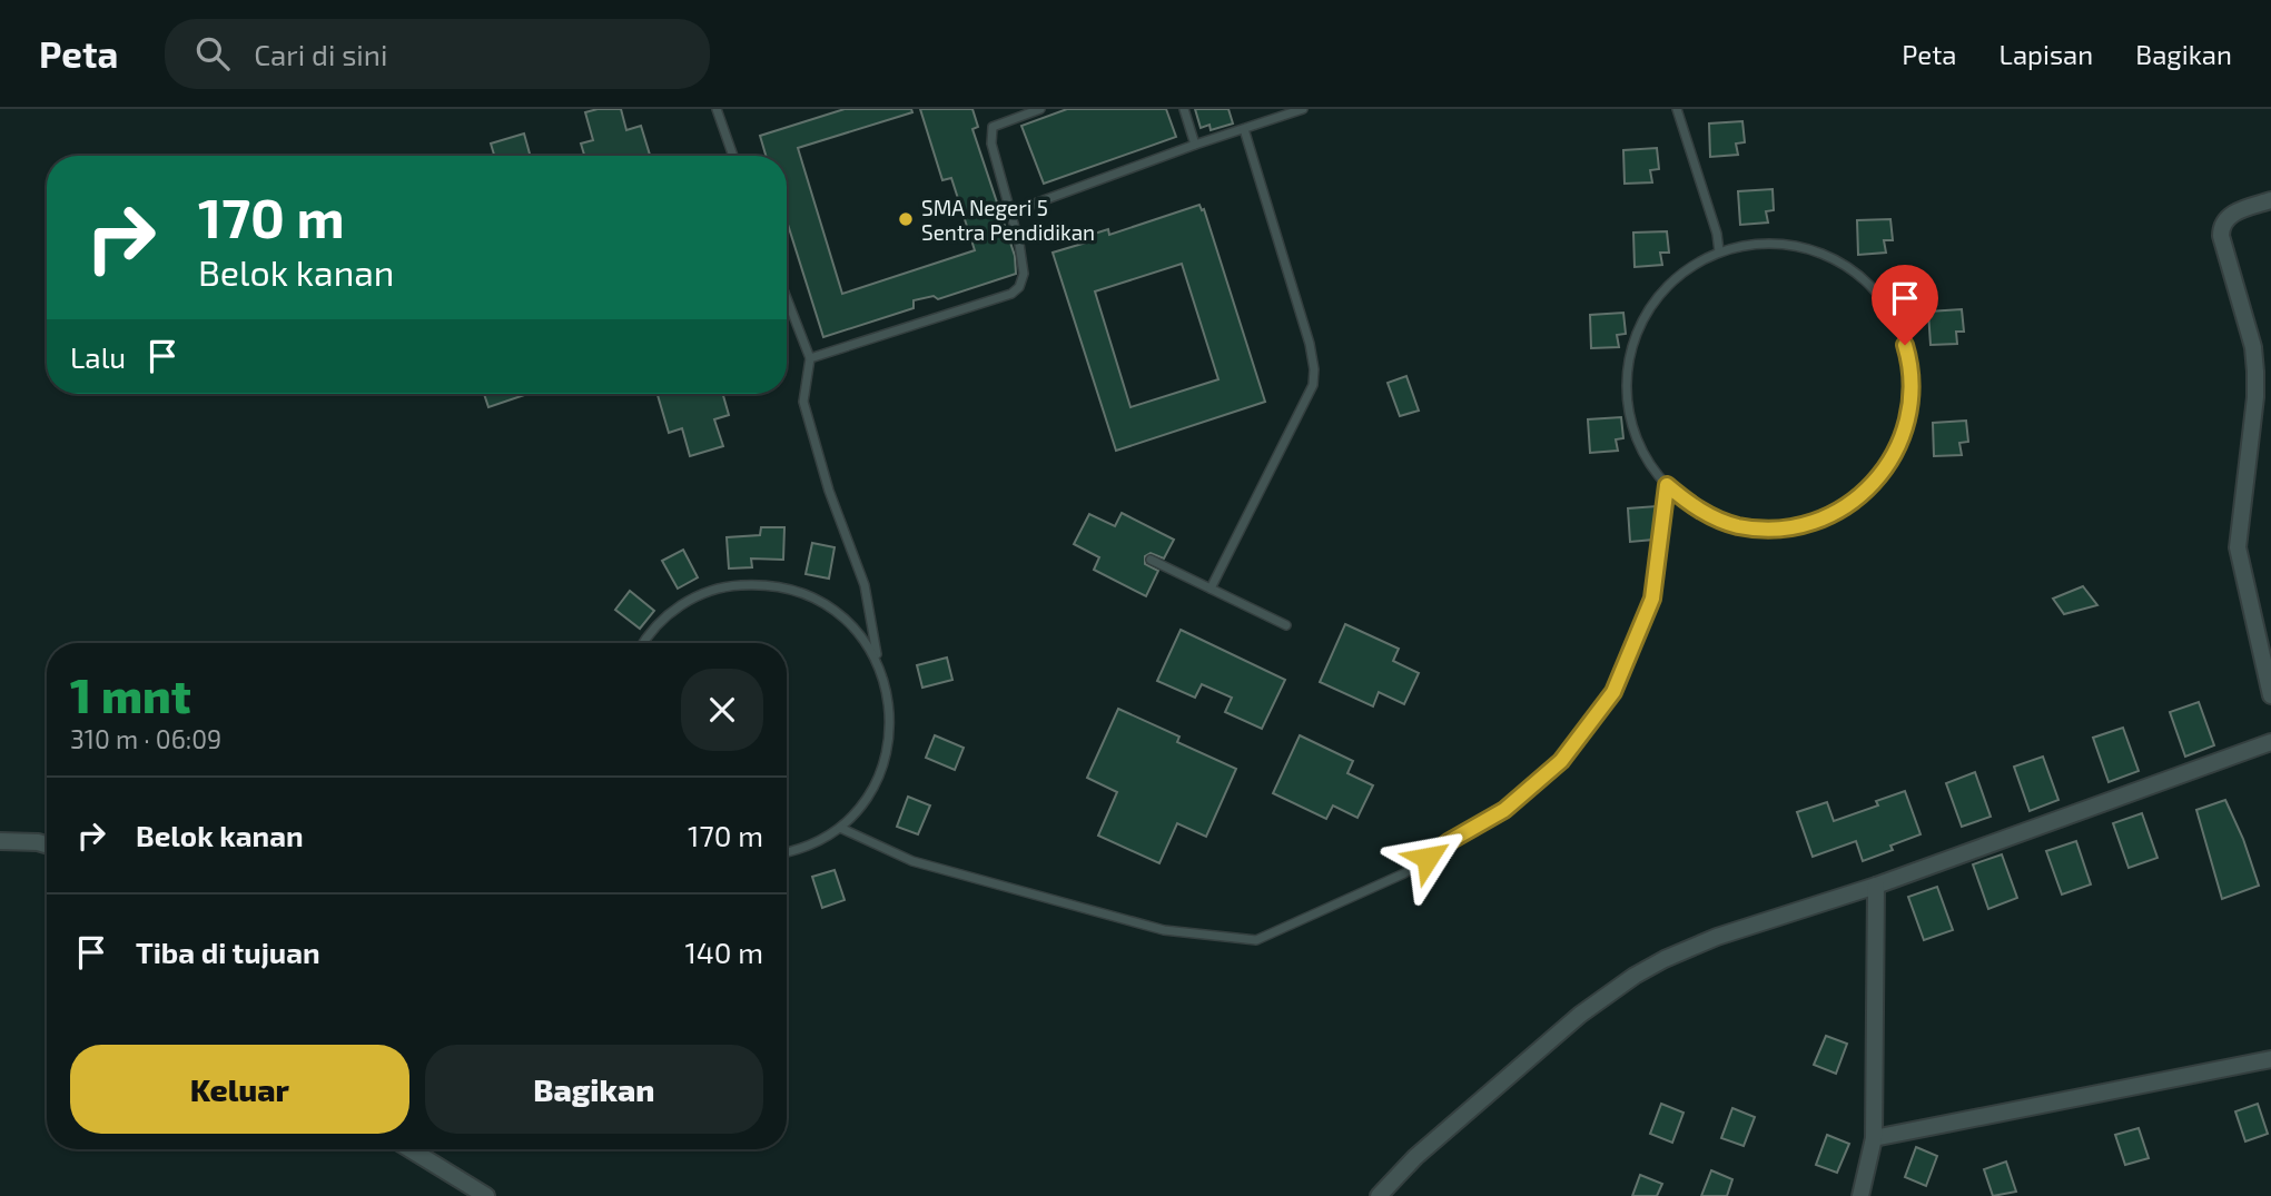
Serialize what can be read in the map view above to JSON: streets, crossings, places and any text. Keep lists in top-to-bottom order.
{
  "places": ["SMA Negeri 5 Sentra Pendidikan"],
  "page": {
    "header": "Peta",
    "search": "Cari di sini",
    "nav": ["Peta", "Lapisan", "Bagikan"],
    "turn": ["170 m", "Belok kanan"],
    "then": "Lalu",
    "heading": ["1 mnt", "310 m · 06:09"],
    "list": [
      {
        "name": "Belok kanan",
        "value": "170 m"
      },
      {
        "name": "Tiba di tujuan",
        "value": "140 m"
      }
    ],
    "buttons": ["Keluar", "Bagikan"]
  }
}
